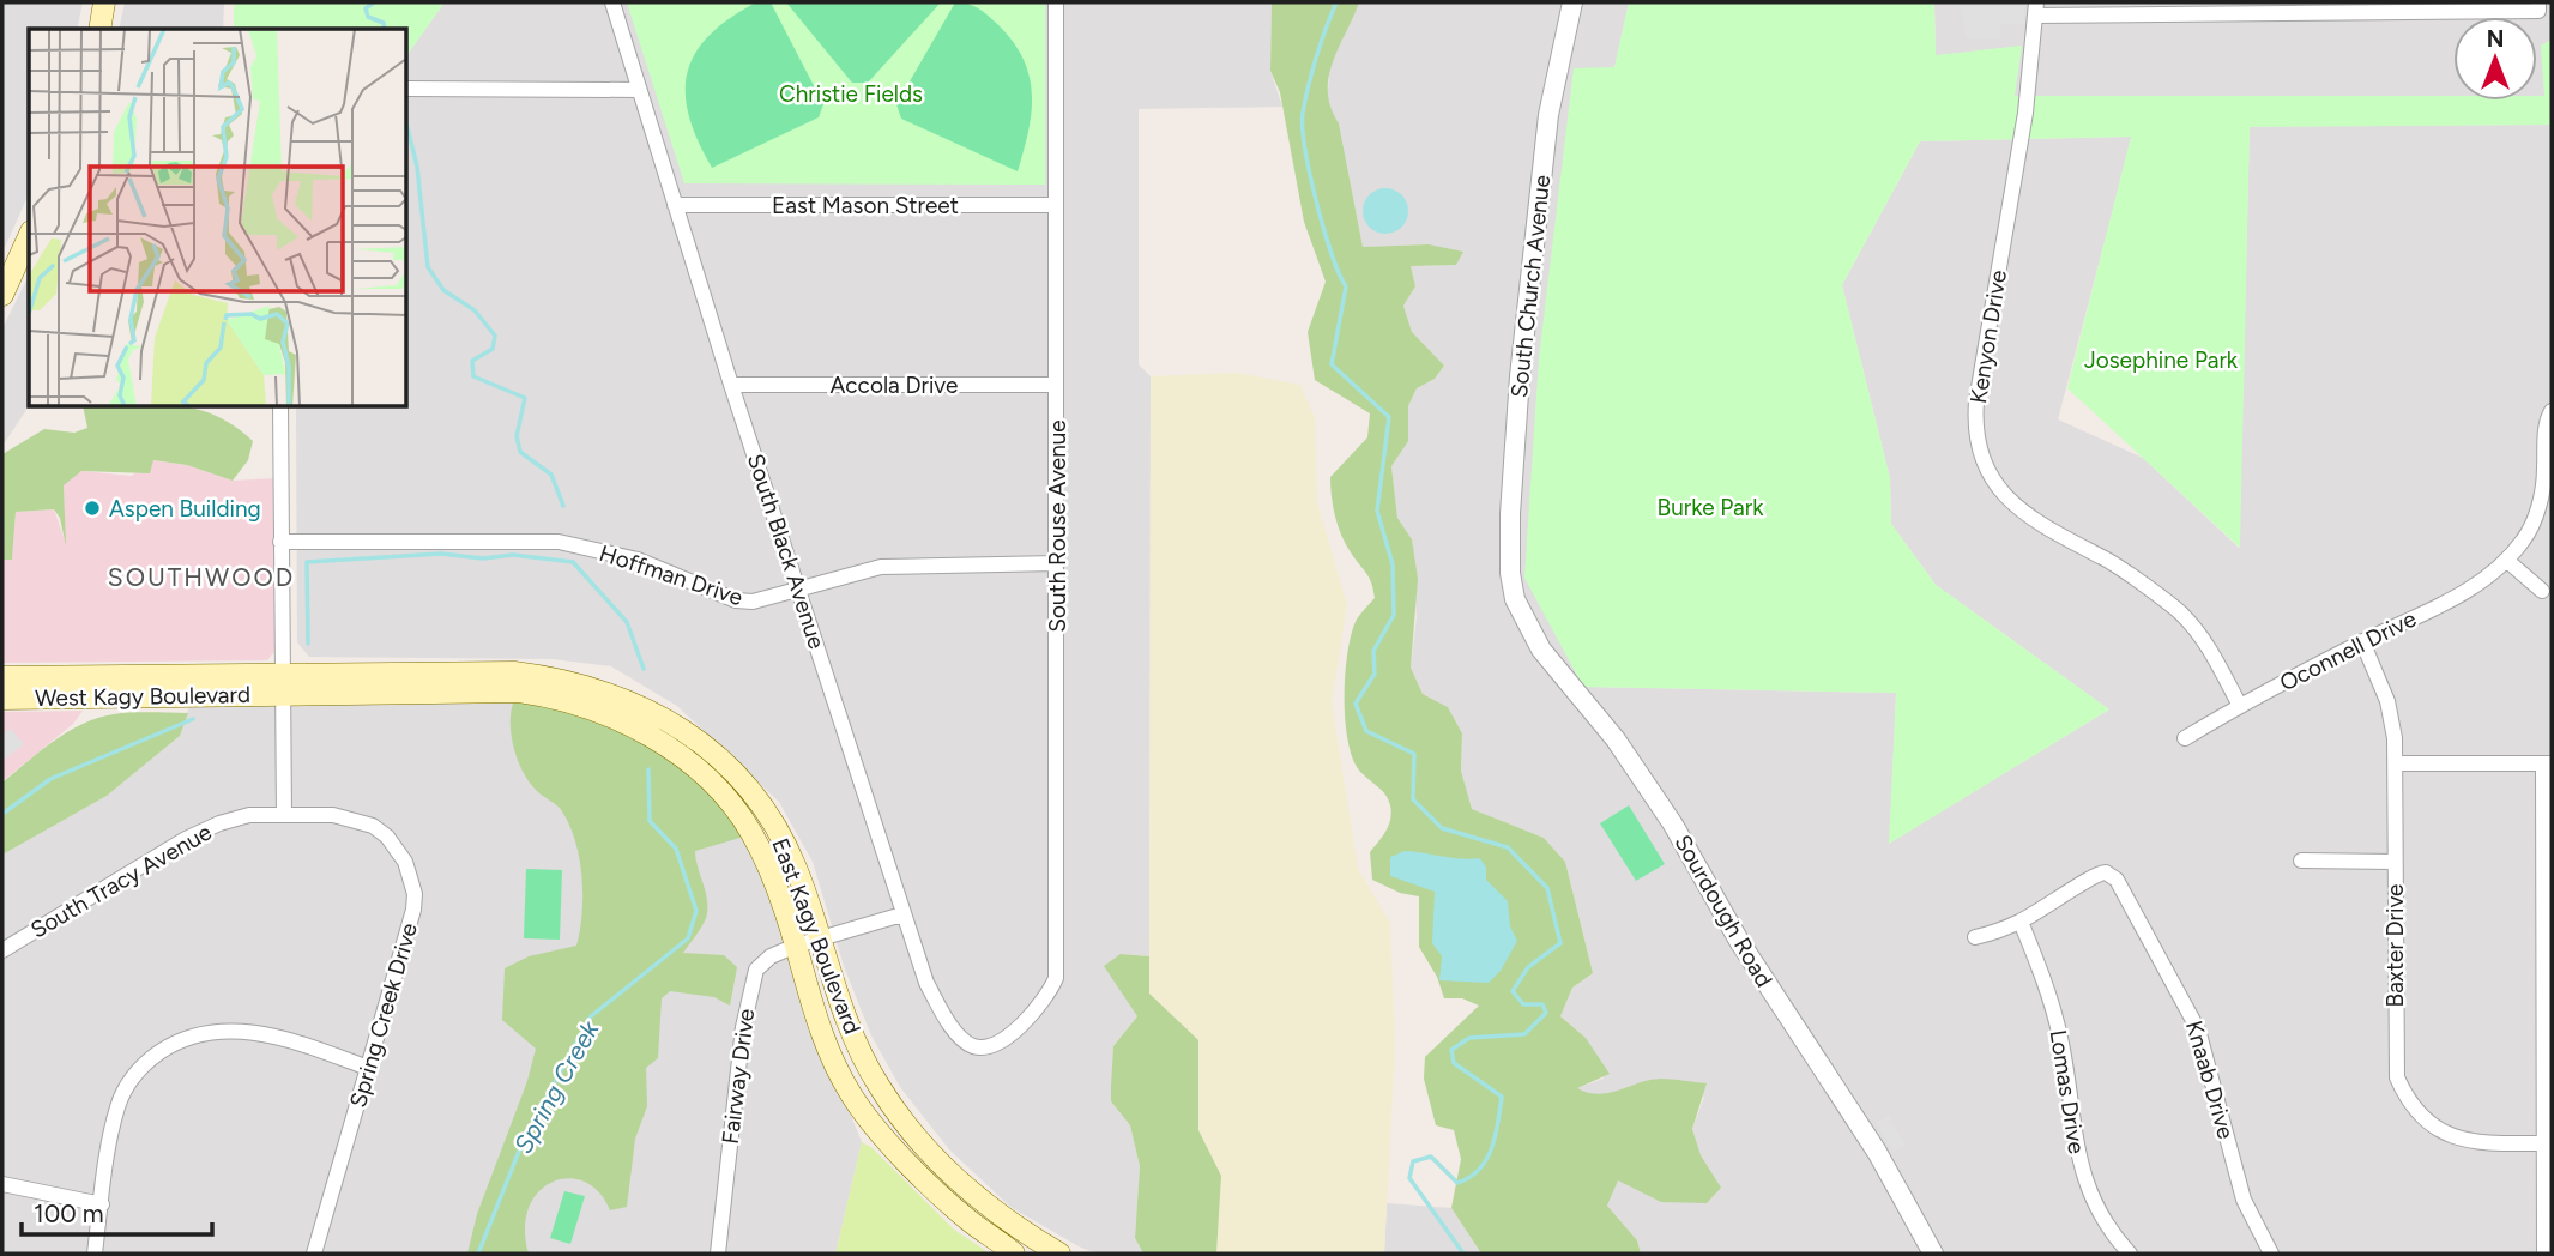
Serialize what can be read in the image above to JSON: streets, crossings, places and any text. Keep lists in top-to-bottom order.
{
  "streets": {
    "main road": ["West Kagy Boulevard", "East Kagy Boulevard"],
    "street": [
      "East Mason Street",
      "South Church Avenue",
      "Kenyon Drive",
      "Accola Drive",
      "South Rouse Avenue",
      "South Black Avenue",
      "Hoffman Drive",
      "Oconnell Drive",
      "South Tracy Avenue",
      "Sourdough Road",
      "Baxter Drive",
      "Spring Creek Drive",
      "Fairway Drive",
      "Knaab Drive",
      "Lomas Drive"
    ]
  },
  "crossings": [
    ["East Mason Street", "South Rouse Avenue"],
    ["East Mason Street", "South Black Avenue"],
    ["South Church Avenue", "Sourdough Road"],
    ["Kenyon Drive", "Oconnell Drive"],
    ["Accola Drive", "South Rouse Avenue"],
    ["Accola Drive", "South Black Avenue"],
    ["South Rouse Avenue", "South Black Avenue"],
    ["South Rouse Avenue", "Hoffman Drive"],
    ["South Black Avenue", "Hoffman Drive"],
    ["South Black Avenue", "Fairway Drive"],
    ["Oconnell Drive", "Baxter Drive"],
    ["West Kagy Boulevard", "East Kagy Boulevard"],
    ["South Tracy Avenue", "Spring Creek Drive"],
    ["East Kagy Boulevard", "Fairway Drive"],
    ["Knaab Drive", "Lomas Drive"]
  ],
  "districts": ["SOUTHWOOD"],
  "water": ["Spring Creek"],
  "parks": ["Christie Fields", "Josephine Park", "Burke Park"],
  "places": ["Aspen Building"],
  "scale_bar": "100 m",
  "north": "top"
}
